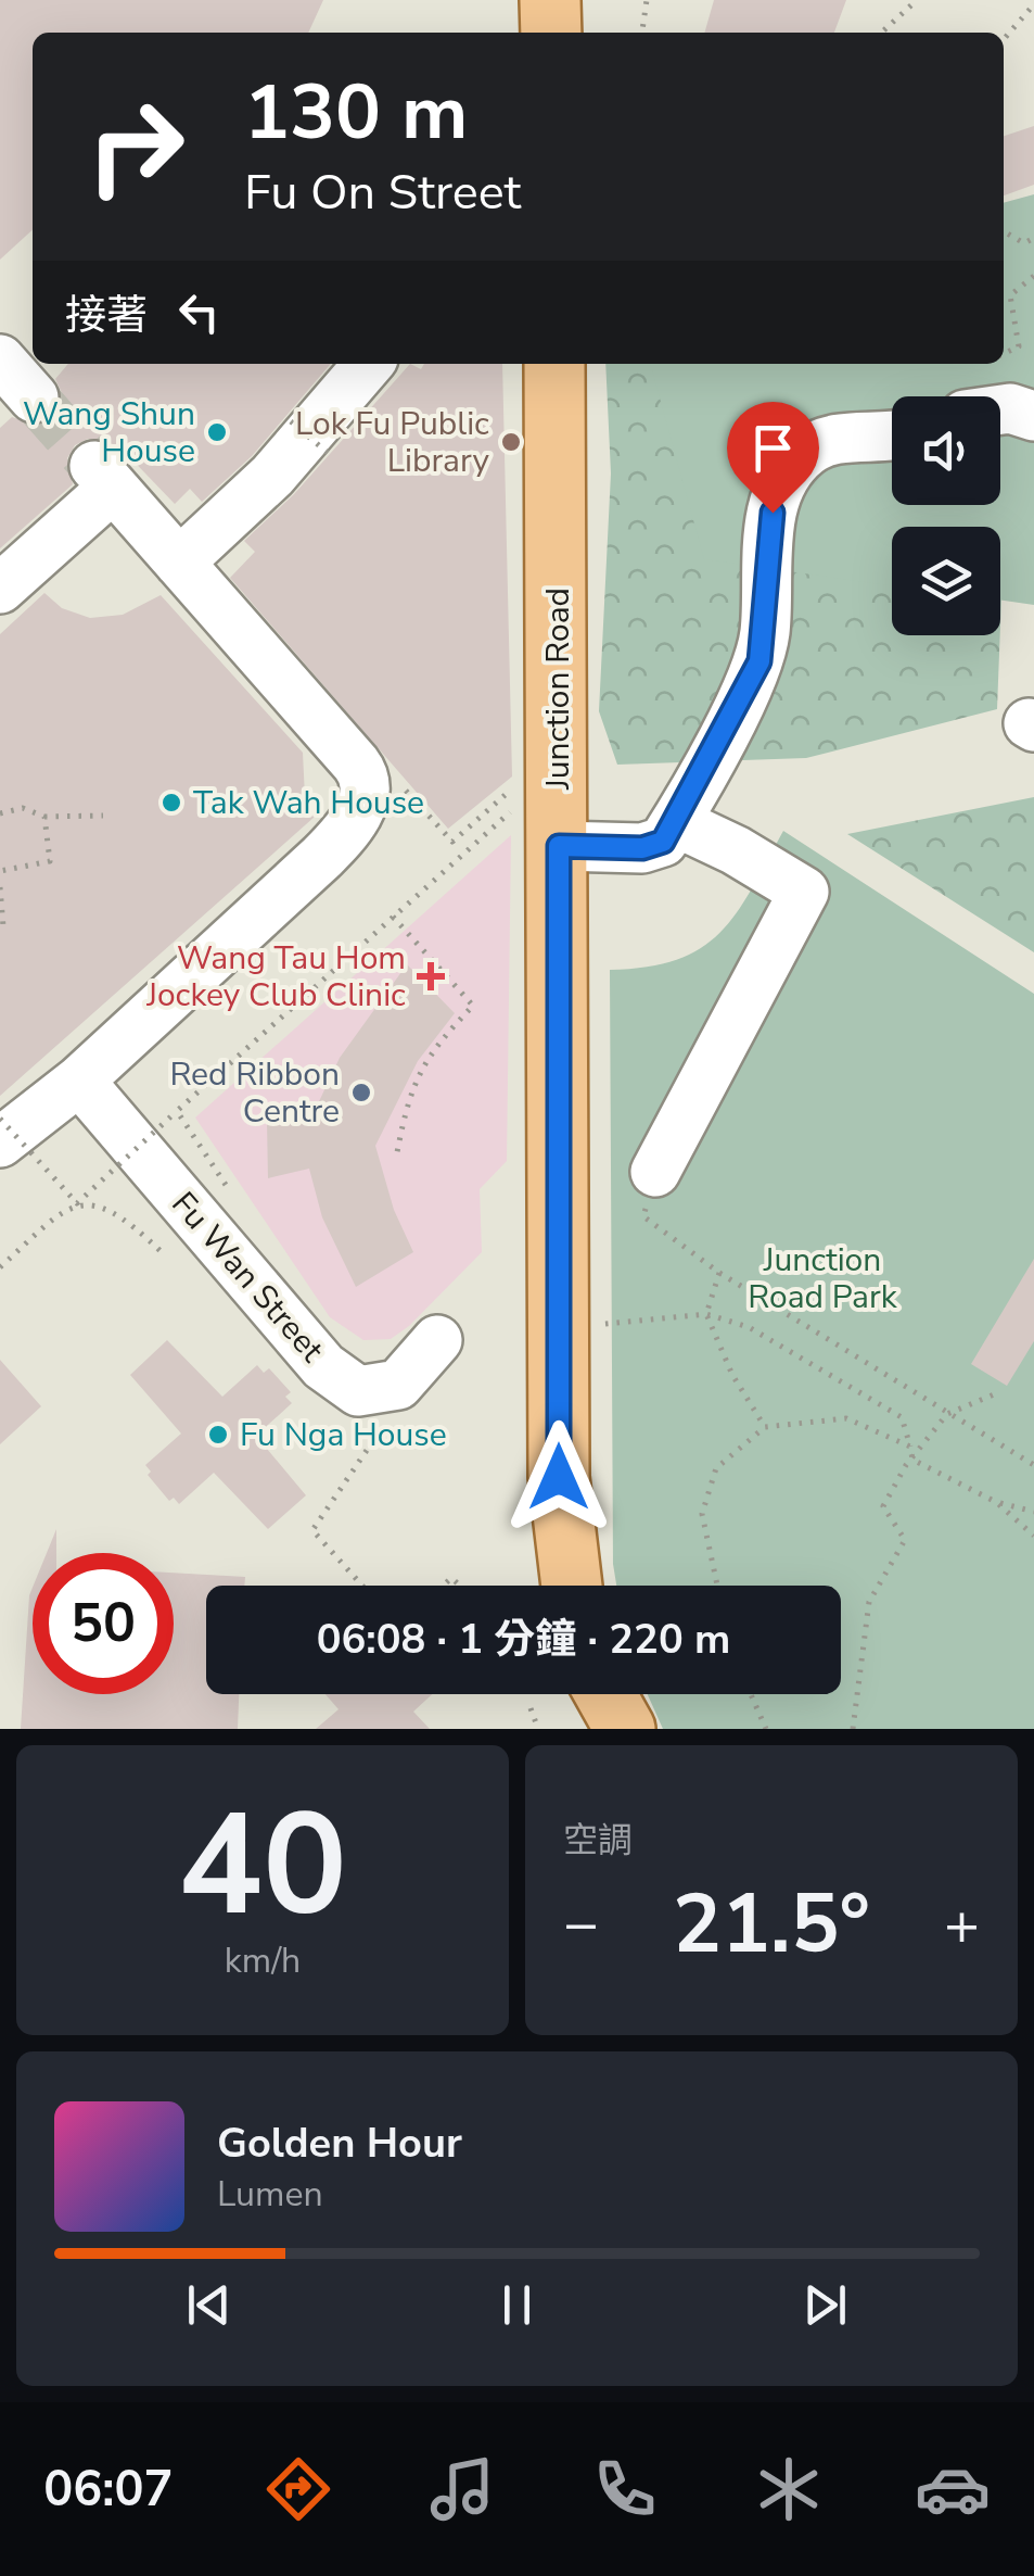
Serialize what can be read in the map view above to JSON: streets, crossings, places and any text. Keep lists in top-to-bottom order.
{
  "streets": {
    "main road": ["Junction Road"],
    "street": ["Fu Wan Street"]
  },
  "parks": ["Junction Road Park"],
  "places": {
    "other": [
      "Wang Shun House",
      "Lok Fu Public Library",
      "Tak Wah House",
      "Red Ribbon Centre",
      "Fu Nga House"
    ],
    "health": ["Wang Tau Hom Jockey Club Clinic"]
  },
  "page": {
    "turn": ["130 m", "Fu On Street"],
    "then": "接著",
    "limit": "50",
    "trip": "06:08 · 1 分鐘 · 220 m",
    "tile": [
      ["40", "km/h"],
      "空調"
    ],
    "heat": ["−", "21.5°", "+"],
    "song": ["Golden Hour", "Lumen"],
    "tabs": "06:07"
  }
}
